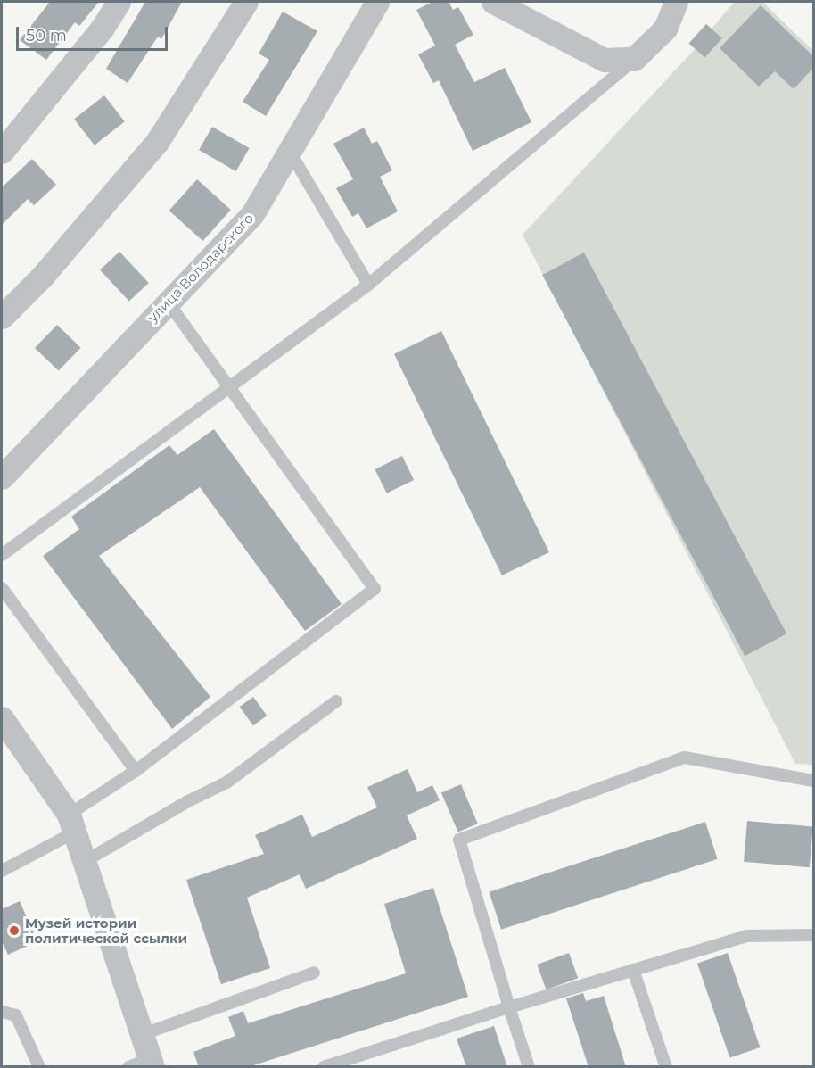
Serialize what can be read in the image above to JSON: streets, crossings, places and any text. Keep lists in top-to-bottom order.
{
  "streets": {
    "street": ["улица Володарского"]
  },
  "places": ["Музей истории политической ссылки"],
  "scale_bar": "50 m"
}
